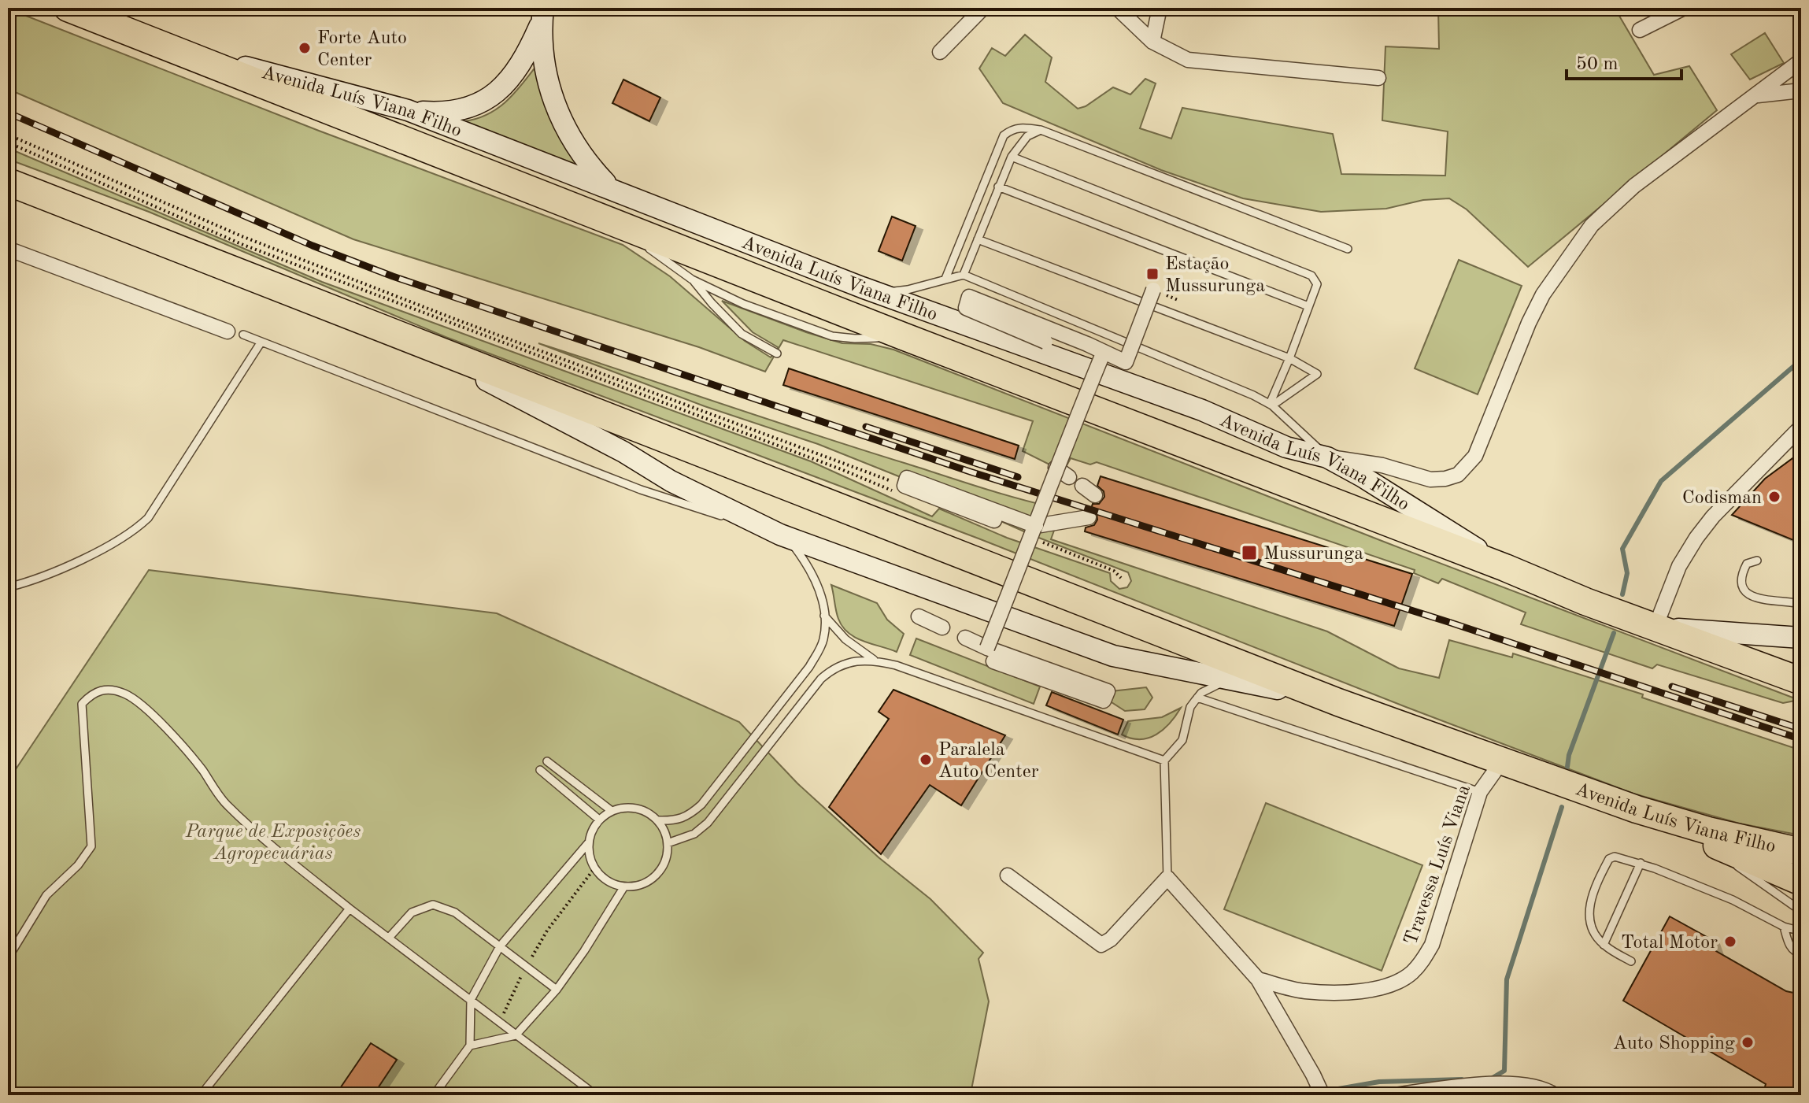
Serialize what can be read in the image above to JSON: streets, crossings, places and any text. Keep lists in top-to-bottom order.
{
  "streets": {
    "highway": ["Avenida Luís Viana Filho"],
    "street": ["Travessa Luís Viana"]
  },
  "crossings": [
    ["Avenida Luís Viana Filho", "Travessa Luís Viana"]
  ],
  "parks": ["Parque de Exposições Agropecuárias"],
  "places": {
    "other": [
      "Forte Auto Center",
      "Codisman",
      "Paralela Auto Center",
      "Total Motor",
      "Auto Shopping"
    ],
    "transit": ["Estação Mussurunga", "Mussurunga"]
  },
  "scale_bar": "50 m"
}
